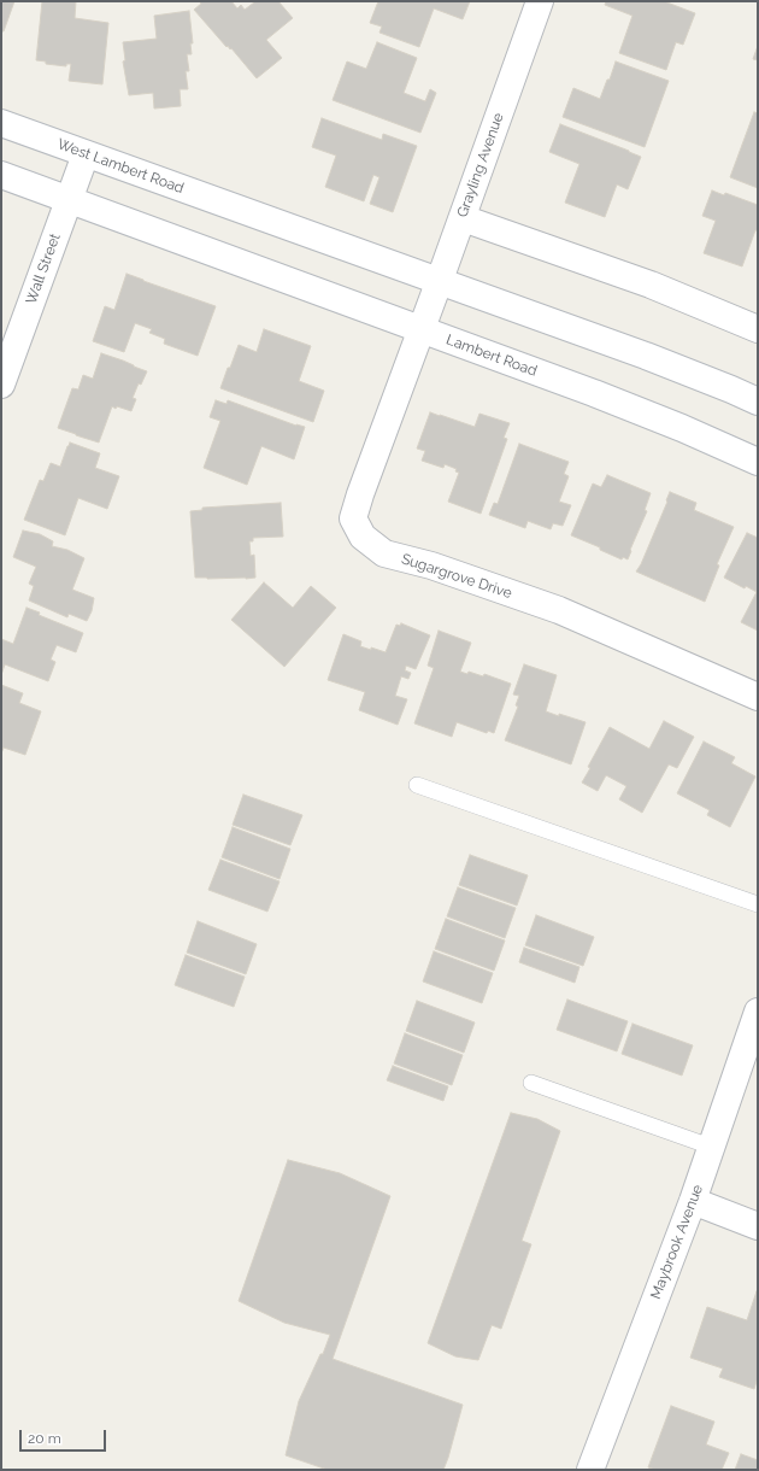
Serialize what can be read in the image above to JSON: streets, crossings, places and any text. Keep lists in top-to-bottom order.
{
  "streets": {
    "street": [
      "Grayling Avenue",
      "West Lambert Road",
      "Wall Street",
      "Lambert Road",
      "Sugargrove Drive",
      "Maybrook Avenue"
    ]
  },
  "crossings": [
    ["Grayling Avenue", "West Lambert Road"],
    ["Grayling Avenue", "Lambert Road"],
    ["Grayling Avenue", "Sugargrove Drive"],
    ["West Lambert Road", "Wall Street"],
    ["Wall Street", "Lambert Road"],
    ["Lambert Road", "Sugargrove Drive"]
  ],
  "scale_bar": "20 m"
}
